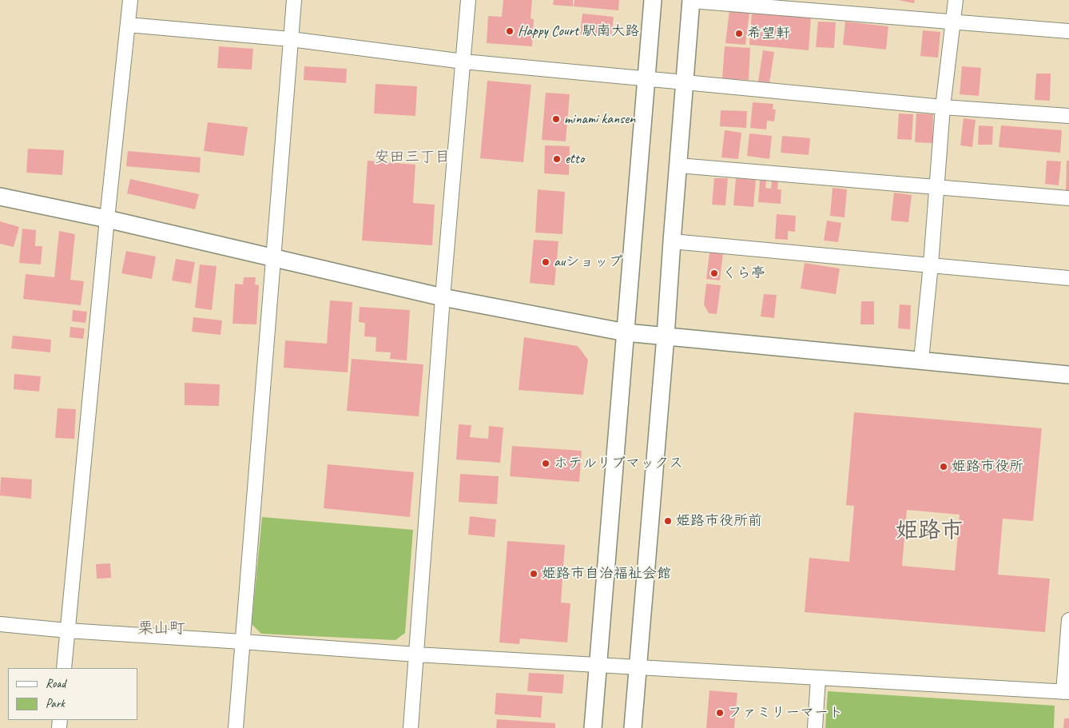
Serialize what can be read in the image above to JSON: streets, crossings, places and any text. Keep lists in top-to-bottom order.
{
  "districts": ["安田三丁目", "姫路市", "栗山町"],
  "places": [
    "Happy Court 駅南大路",
    "希望軒",
    "minami kansen",
    "etto",
    "auショップ",
    "くら亭",
    "ホテルリブマックス",
    "姫路市役所",
    "姫路市役所前",
    "姫路市自治福祉会館",
    "ファミリーマート"
  ],
  "legend": ["Road", "Park"]
}
